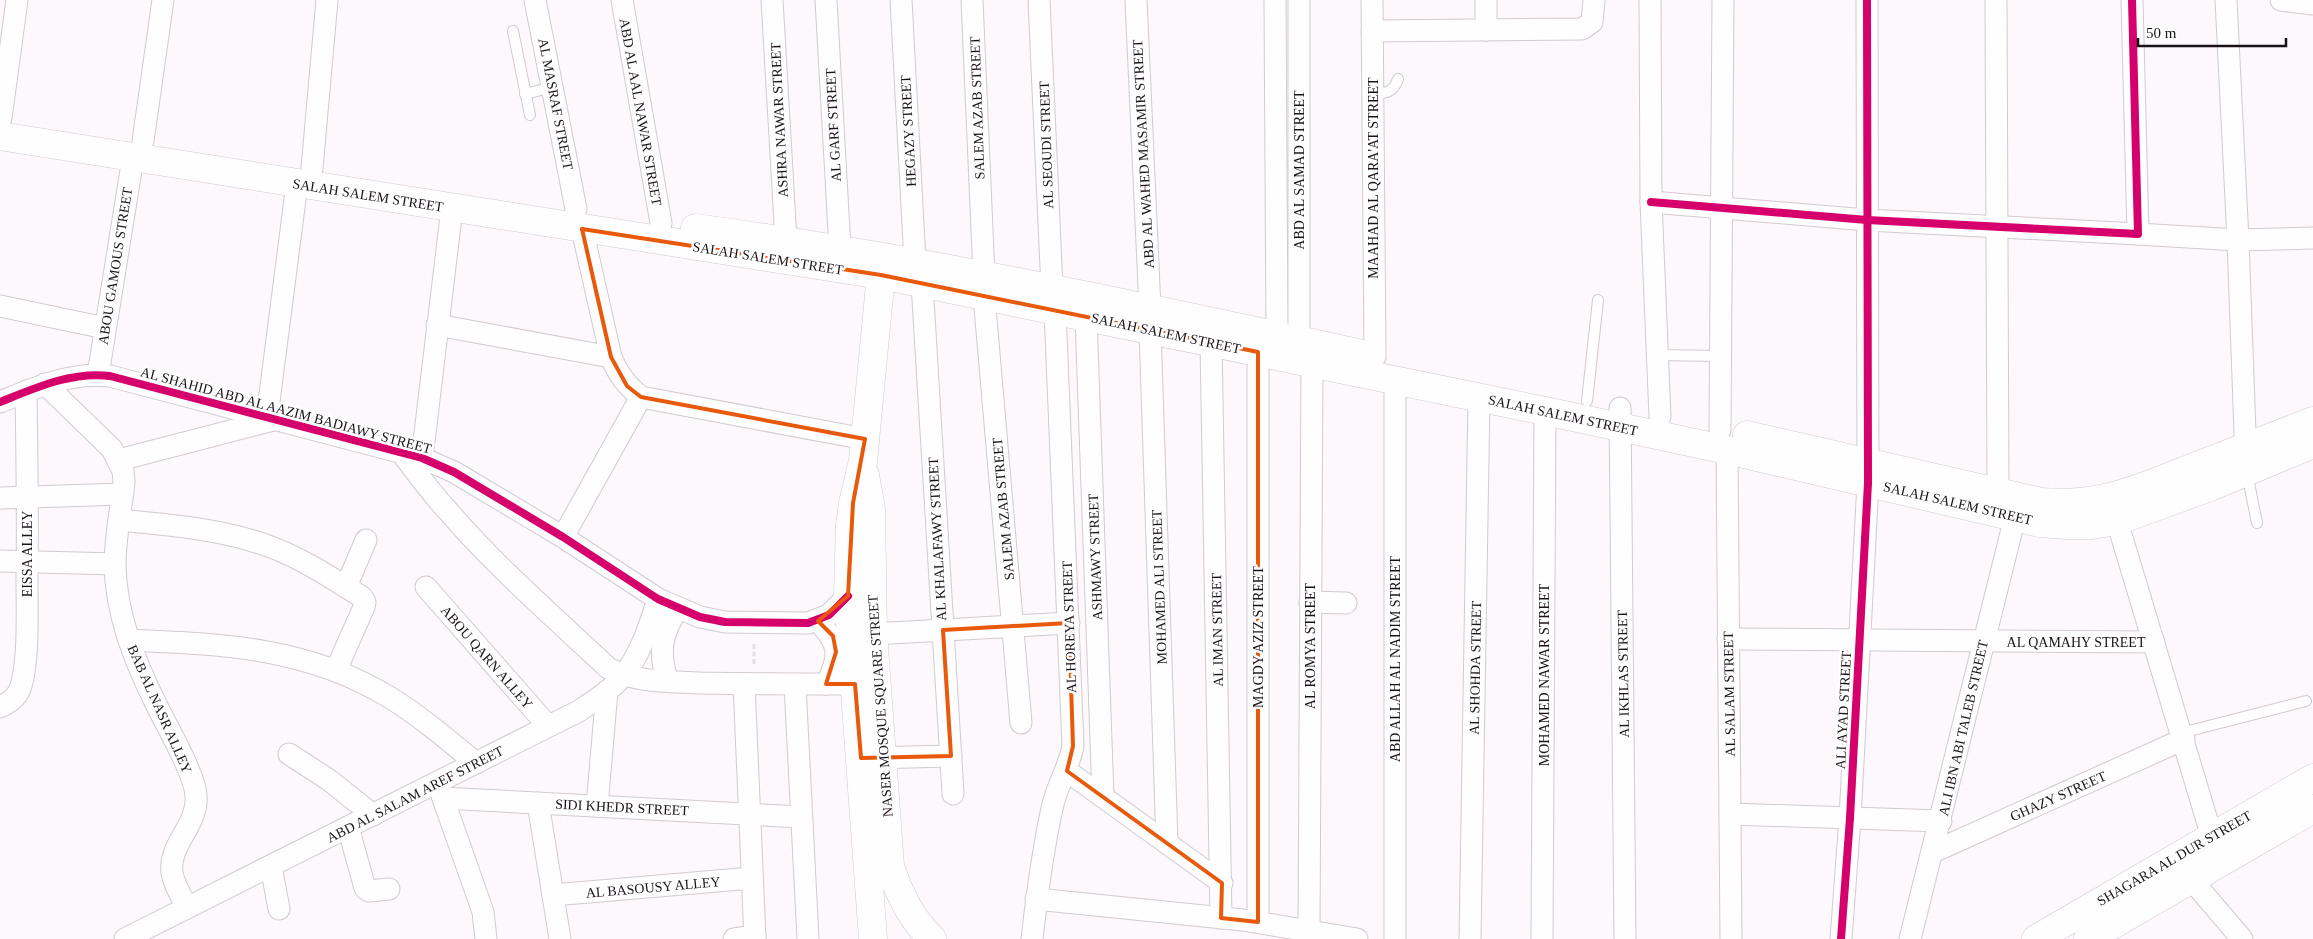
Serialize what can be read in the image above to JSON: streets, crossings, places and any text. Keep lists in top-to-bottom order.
{
  "streets": {
    "main road": ["SALAH SALEM STREET", "NASER MOSQUE SQUARE STREET", "SHAGARA AL DUR STREET"],
    "street": [
      "AL MASRAF STREET",
      "SALEM AZAB STREET",
      "ABD AL AAL NAWAR STREET",
      "ASHRA NAWAR STREET",
      "AL GARF STREET",
      "HEGAZY STREET",
      "AL SEOUDI STREET",
      "ABD AL WAHED MASAMIR STREET",
      "ABD AL SAMAD STREET",
      "MAAHAD AL QARA'AT STREET",
      "ABOU GAMOUS STREET",
      "AL SHAHID ABD AL AAZIM BADIAWY STREET",
      "AL KHALAFAWY STREET",
      "EISSA ALLEY",
      "ASHMAWY STREET",
      "MOHAMED ALI STREET",
      "AL HOREYA STREET",
      "AL IMAN STREET",
      "MAGDY AZIZ STREET",
      "AL QAMAHY STREET",
      "AL ROMYA STREET",
      "ABOU QARN ALLEY",
      "ABD ALLAH AL NADIM STREET",
      "AL SHOHDA STREET",
      "AL IKHLAS STREET",
      "MOHAMED NAWAR STREET",
      "AL SALAM STREET",
      "BAB AL NASR ALLEY",
      "ALI AYAD STREET",
      "ALI IBN ABI TALEB STREET",
      "ABD AL SALAM AREF STREET",
      "GHAZY STREET",
      "SIDI KHEDR STREET",
      "AL BASOUSY ALLEY"
    ]
  },
  "crossings": [
    ["AL MASRAF STREET", "SALAH SALEM STREET"],
    ["SALEM AZAB STREET", "SALAH SALEM STREET"],
    ["ABD AL AAL NAWAR STREET", "SALAH SALEM STREET"],
    ["ASHRA NAWAR STREET", "SALAH SALEM STREET"],
    ["AL GARF STREET", "SALAH SALEM STREET"],
    ["HEGAZY STREET", "SALAH SALEM STREET"],
    ["HEGAZY STREET", "AL KHALAFAWY STREET"],
    ["AL SEOUDI STREET", "SALAH SALEM STREET"],
    ["AL SEOUDI STREET", "AL HOREYA STREET"],
    ["ABD AL WAHED MASAMIR STREET", "SALAH SALEM STREET"],
    ["ABD AL WAHED MASAMIR STREET", "MOHAMED ALI STREET"],
    ["ABD AL SAMAD STREET", "SALAH SALEM STREET"],
    ["ABD AL SAMAD STREET", "MAGDY AZIZ STREET"],
    ["ABD AL SAMAD STREET", "AL ROMYA STREET"],
    ["MAAHAD AL QARA'AT STREET", "SALAH SALEM STREET"],
    ["SALAH SALEM STREET", "ABOU GAMOUS STREET"],
    ["SALAH SALEM STREET", "AL KHALAFAWY STREET"],
    ["SALAH SALEM STREET", "ASHMAWY STREET"],
    ["SALAH SALEM STREET", "MOHAMED ALI STREET"],
    ["SALAH SALEM STREET", "AL HOREYA STREET"],
    ["SALAH SALEM STREET", "AL IMAN STREET"],
    ["SALAH SALEM STREET", "MAGDY AZIZ STREET"],
    ["SALAH SALEM STREET", "AL ROMYA STREET"],
    ["SALAH SALEM STREET", "ABD ALLAH AL NADIM STREET"],
    ["SALAH SALEM STREET", "AL SHOHDA STREET"],
    ["SALAH SALEM STREET", "AL IKHLAS STREET"],
    ["SALAH SALEM STREET", "MOHAMED NAWAR STREET"],
    ["SALAH SALEM STREET", "AL SALAM STREET"],
    ["SALAH SALEM STREET", "NASER MOSQUE SQUARE STREET"],
    ["SALAH SALEM STREET", "ALI AYAD STREET"],
    ["SALAH SALEM STREET", "ALI IBN ABI TALEB STREET"],
    ["ABOU GAMOUS STREET", "AL SHAHID ABD AL AAZIM BADIAWY STREET"],
    ["AL SHAHID ABD AL AAZIM BADIAWY STREET", "EISSA ALLEY"],
    ["AL SHAHID ABD AL AAZIM BADIAWY STREET", "NASER MOSQUE SQUARE STREET"],
    ["AL SHAHID ABD AL AAZIM BADIAWY STREET", "BAB AL NASR ALLEY"],
    ["AL SHAHID ABD AL AAZIM BADIAWY STREET", "ABD AL SALAM AREF STREET"],
    ["EISSA ALLEY", "BAB AL NASR ALLEY"],
    ["MAGDY AZIZ STREET", "AL ROMYA STREET"],
    ["AL QAMAHY STREET", "AL SALAM STREET"],
    ["AL QAMAHY STREET", "ALI AYAD STREET"],
    ["AL QAMAHY STREET", "ALI IBN ABI TALEB STREET"],
    ["ABOU QARN ALLEY", "ABD AL SALAM AREF STREET"],
    ["BAB AL NASR ALLEY", "ABD AL SALAM AREF STREET"],
    ["ALI IBN ABI TALEB STREET", "GHAZY STREET"],
    ["ABD AL SALAM AREF STREET", "SIDI KHEDR STREET"]
  ],
  "scale_bar": "50 m"
}
